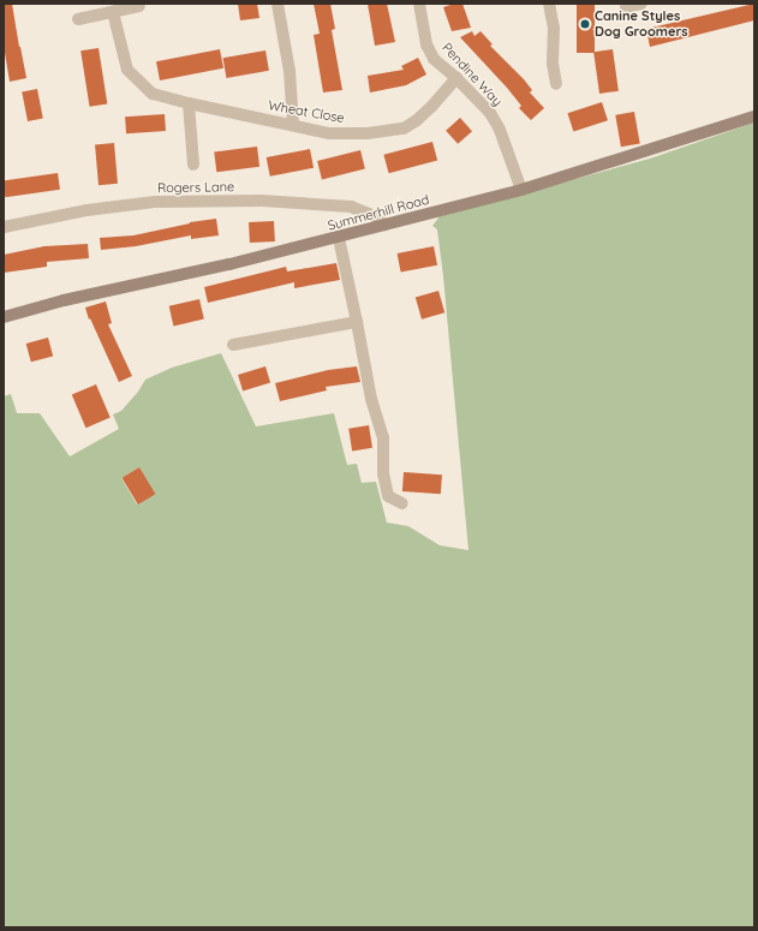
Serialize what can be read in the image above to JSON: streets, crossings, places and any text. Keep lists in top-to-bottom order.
{
  "streets": {
    "street": [
      "Pendine Way",
      "Wheat Close",
      "Rogers Lane",
      "Summerhill Road"
    ]
  },
  "crossings": [
    ["Pendine Way", "Wheat Close"],
    ["Pendine Way", "Summerhill Road"],
    ["Rogers Lane", "Summerhill Road"]
  ],
  "places": ["Canine Styles Dog Groomers"]
}
